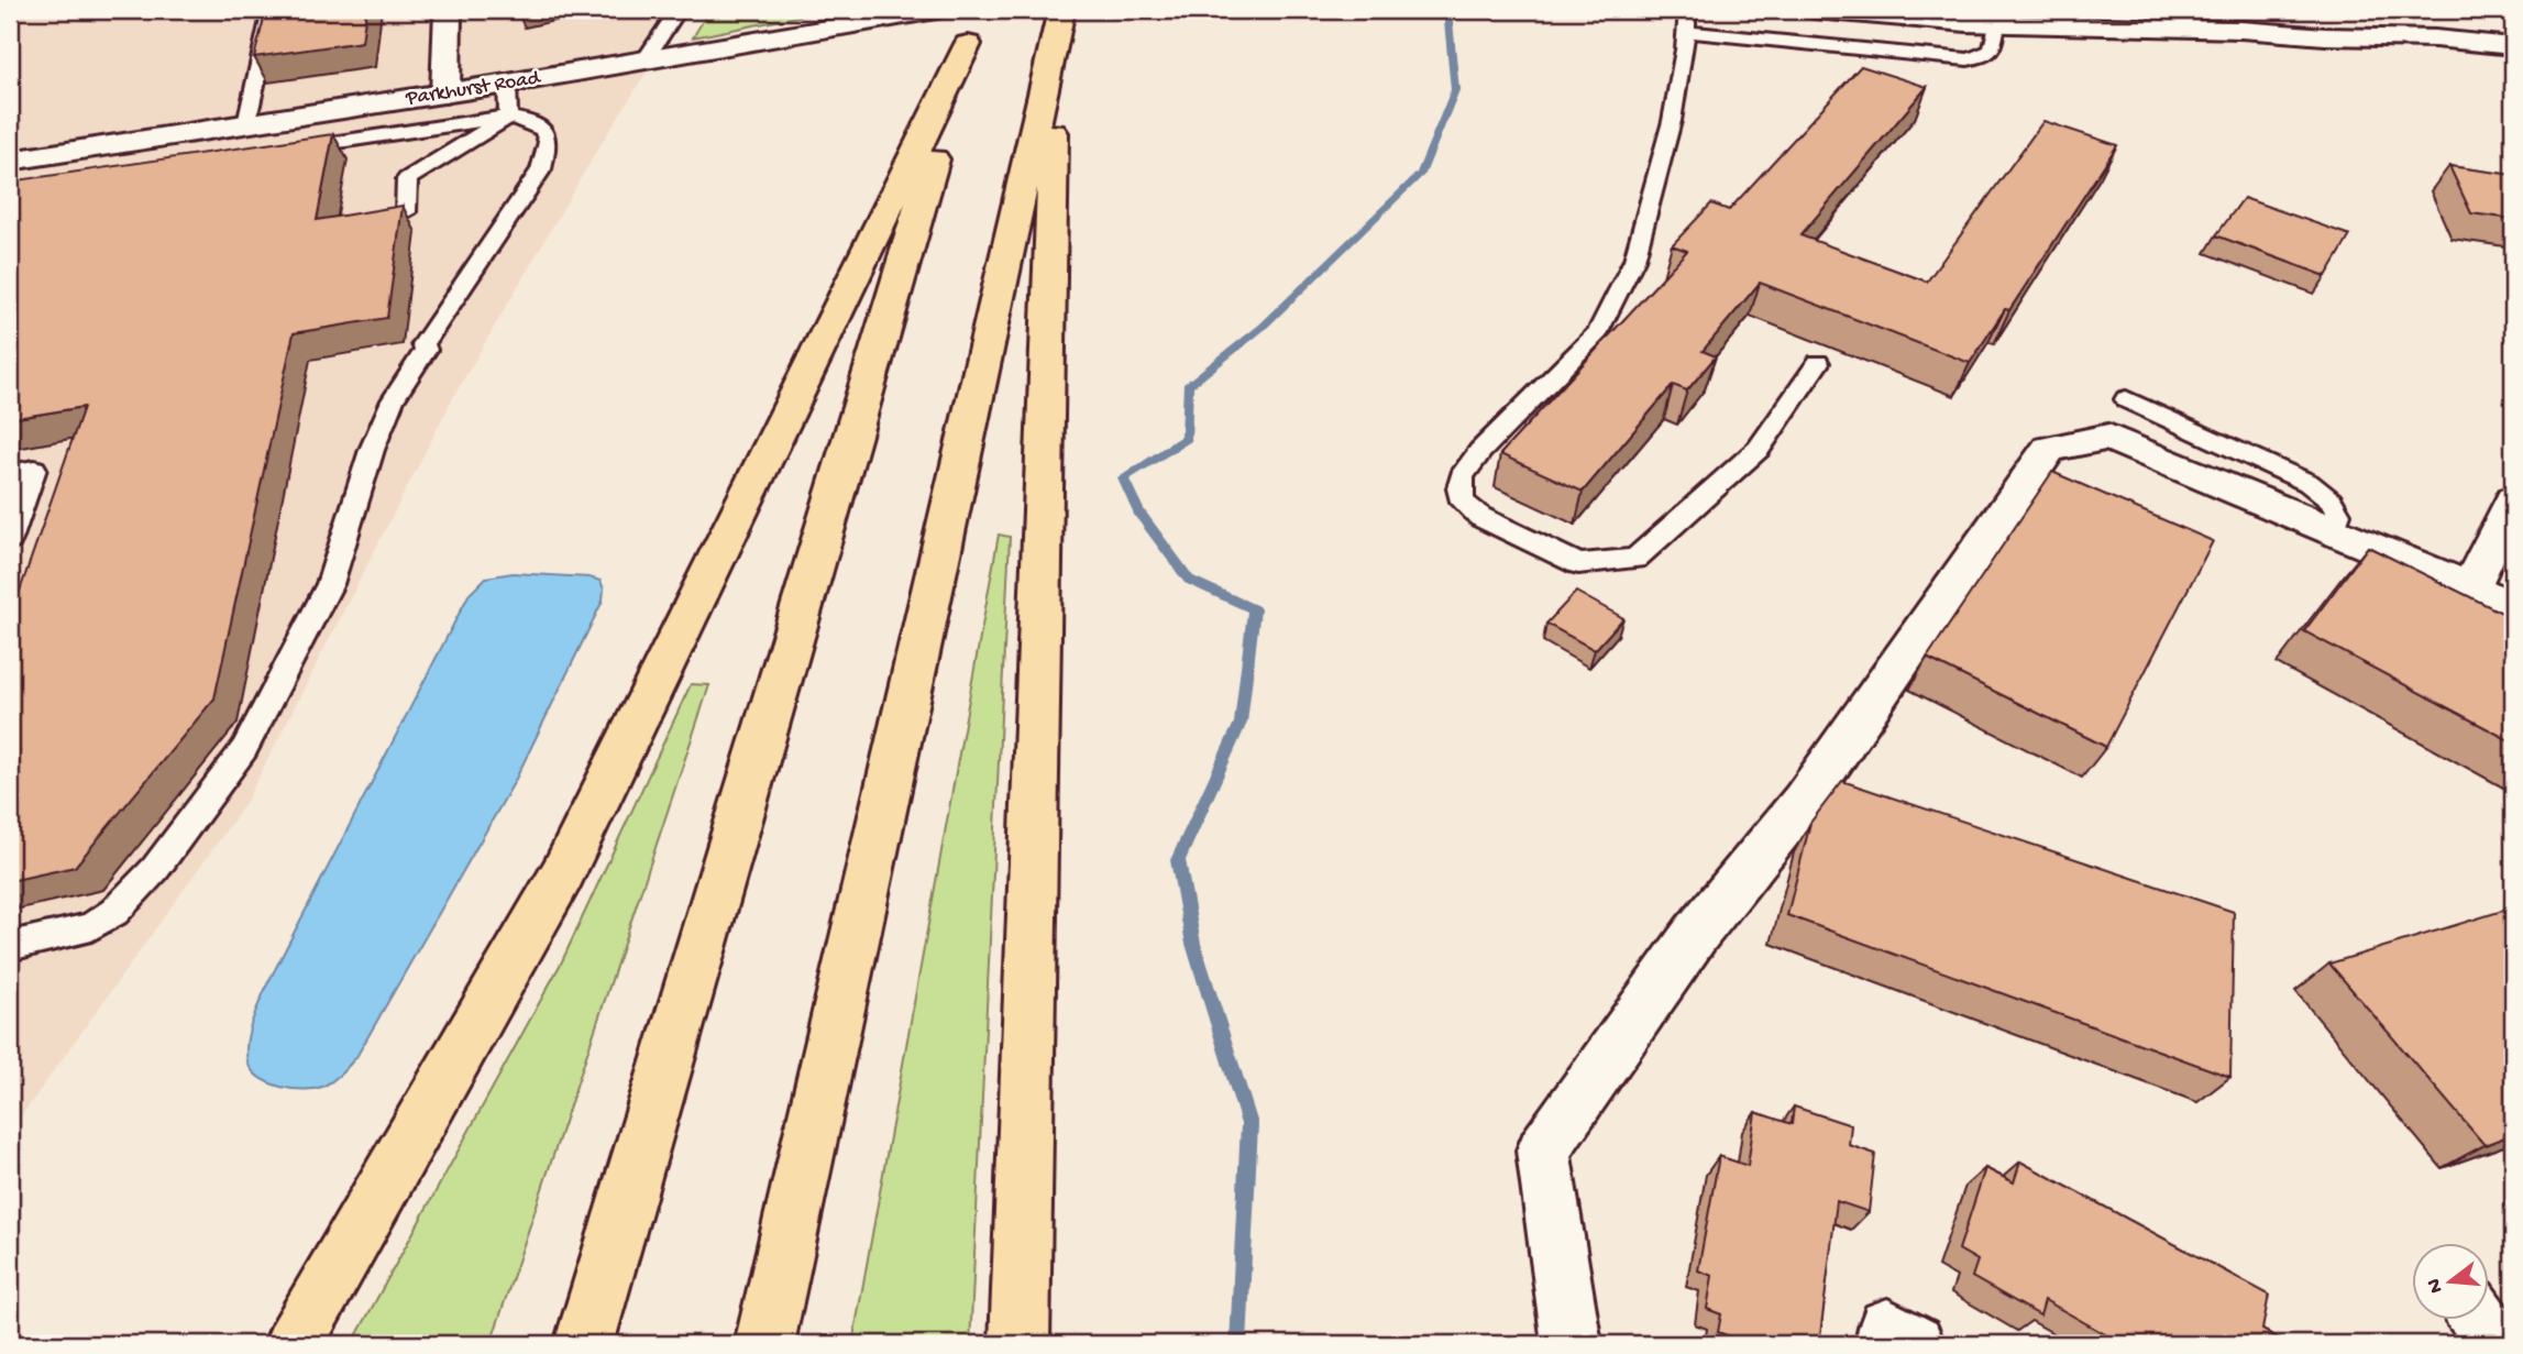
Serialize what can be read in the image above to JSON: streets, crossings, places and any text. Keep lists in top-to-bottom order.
{
  "streets": {
    "street": ["Parkhurst Road"]
  },
  "north": "left"
}
